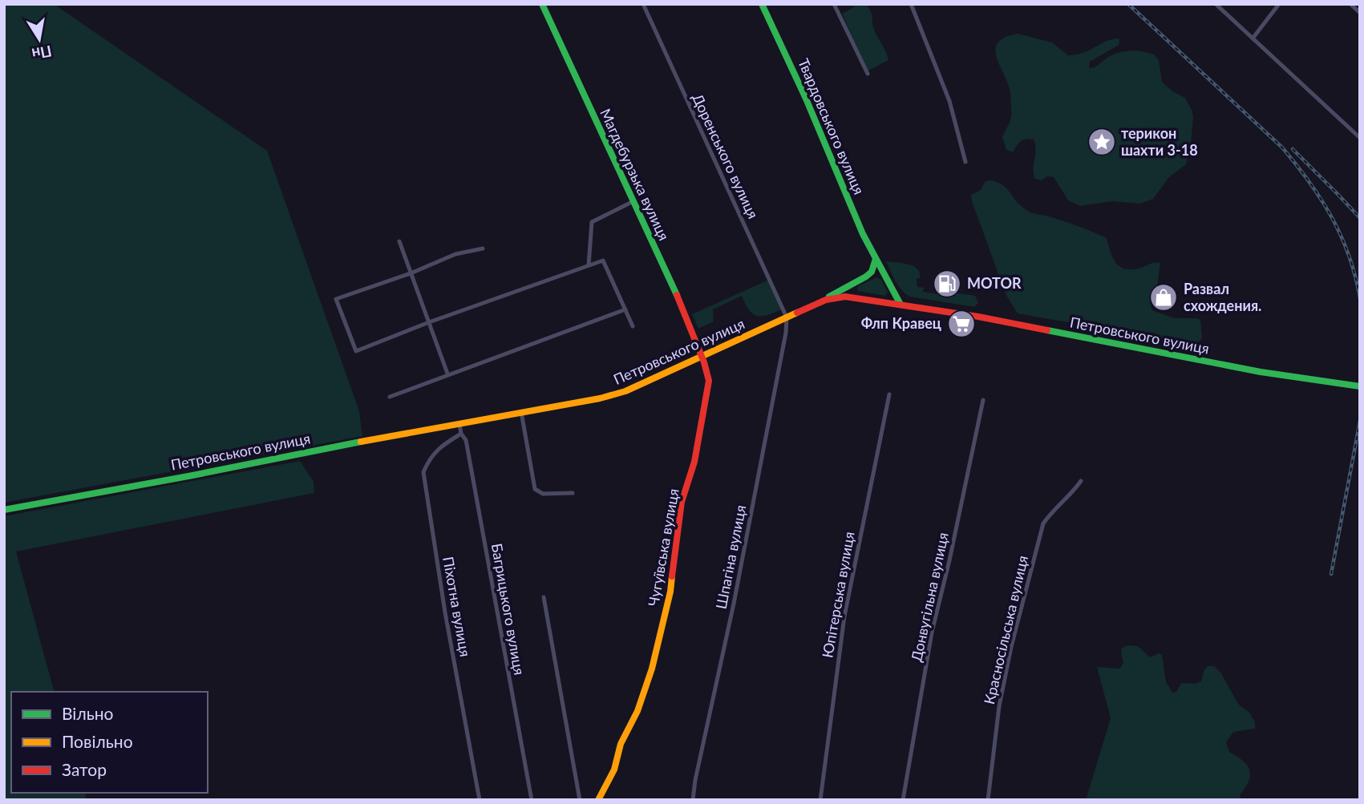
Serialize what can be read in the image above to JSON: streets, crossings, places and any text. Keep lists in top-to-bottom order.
{
  "streets": {
    "main road": [
      "Твардовського вулиця",
      "Магдебурзька вулиця",
      "Петровського вулиця",
      "Чугуївська вулиця"
    ],
    "street": [
      "Доренського вулиця",
      "Шпагіна вулиця",
      "Юпітерська вулиця",
      "Донвугільна вулиця",
      "Піхотна вулиця",
      "Багрицького вулиця",
      "Красносільська вулиця"
    ]
  },
  "crossings": [
    ["Твардовського вулиця", "Петровського вулиця"],
    ["Доренського вулиця", "Петровського вулиця"],
    ["Доренського вулиця", "Шпагіна вулиця"],
    ["Магдебурзька вулиця", "Петровського вулиця"],
    ["Магдебурзька вулиця", "Чугуївська вулиця"],
    ["Петровського вулиця", "Чугуївська вулиця"],
    ["Петровського вулиця", "Шпагіна вулиця"],
    ["Петровського вулиця", "Багрицького вулиця"],
    ["Піхотна вулиця", "Багрицького вулиця"]
  ],
  "places": {
    "place": ["терикон шахти 3-18"],
    "fuel station": ["MOTOR"],
    "shop": ["Развал схождения."],
    "supermarket": ["Флп Кравец"]
  },
  "legend": ["Вільно", "Повільно", "Затор"],
  "north": "bottom"
}
